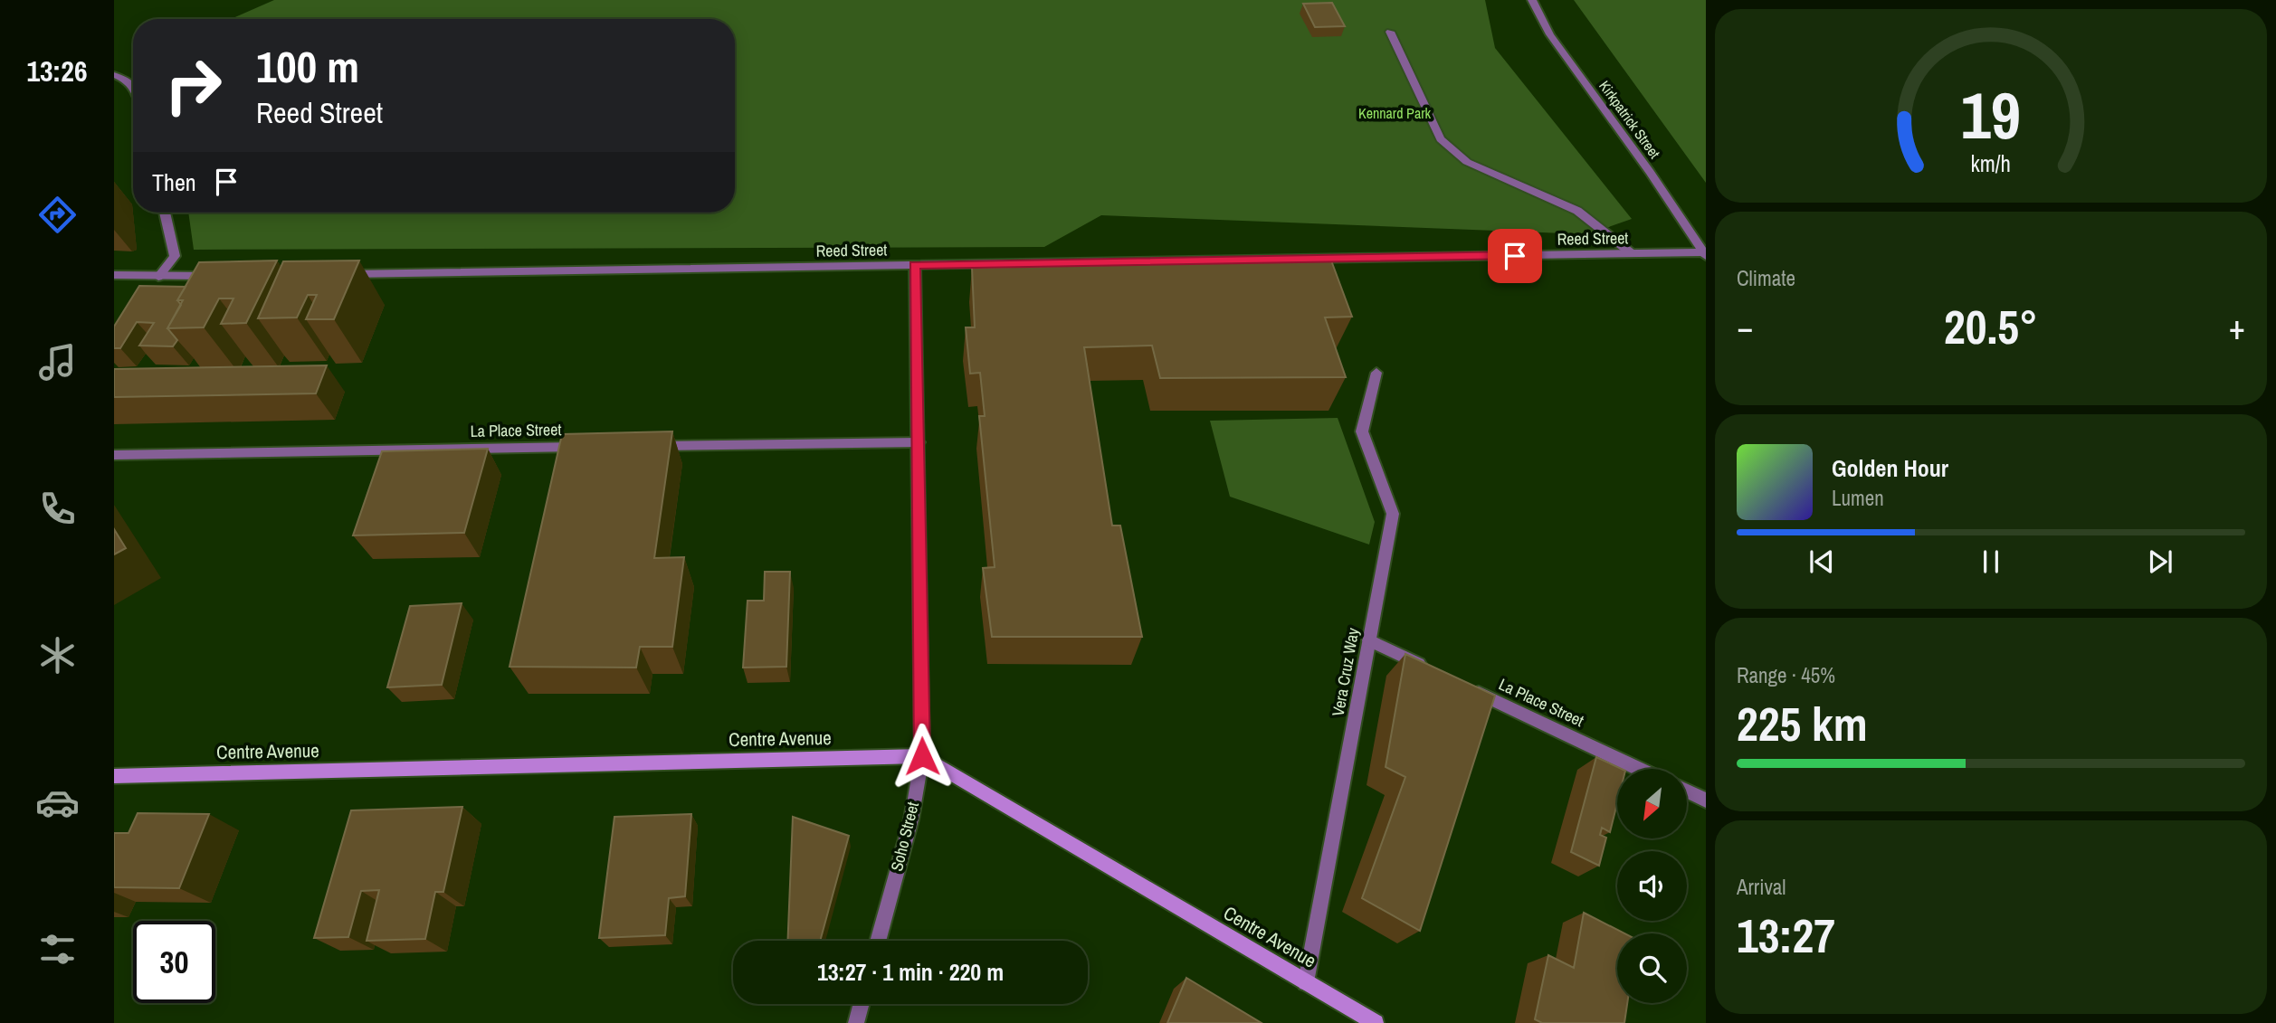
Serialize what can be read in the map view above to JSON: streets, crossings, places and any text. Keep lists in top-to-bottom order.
{
  "streets": {
    "main road": ["Centre Avenue"],
    "street": [
      "Kirkpatrick Street",
      "Reed Street",
      "La Place Street",
      "Vera Cruz Way",
      "Soho Street"
    ]
  },
  "crossings": [
    ["Kirkpatrick Street", "Reed Street"],
    ["Reed Street", "Soho Street"],
    ["Vera Cruz Way", "Centre Avenue"],
    ["Centre Avenue", "Soho Street"]
  ],
  "parks": ["Kennard Park"],
  "north": "bottom left",
  "page": {
    "tabs": "13:26",
    "turn": ["100 m", "Reed Street"],
    "then": "Then",
    "tile": [
      "Climate",
      ["Range · 45%", "225 km"],
      ["Arrival", "13:27"]
    ],
    "heat": ["−", "20.5°", "+"],
    "song": ["Golden Hour", "Lumen"],
    "limit": "30",
    "trip": "13:27 · 1 min · 220 m",
    "gauge": ["19", "km/h"]
  }
}
